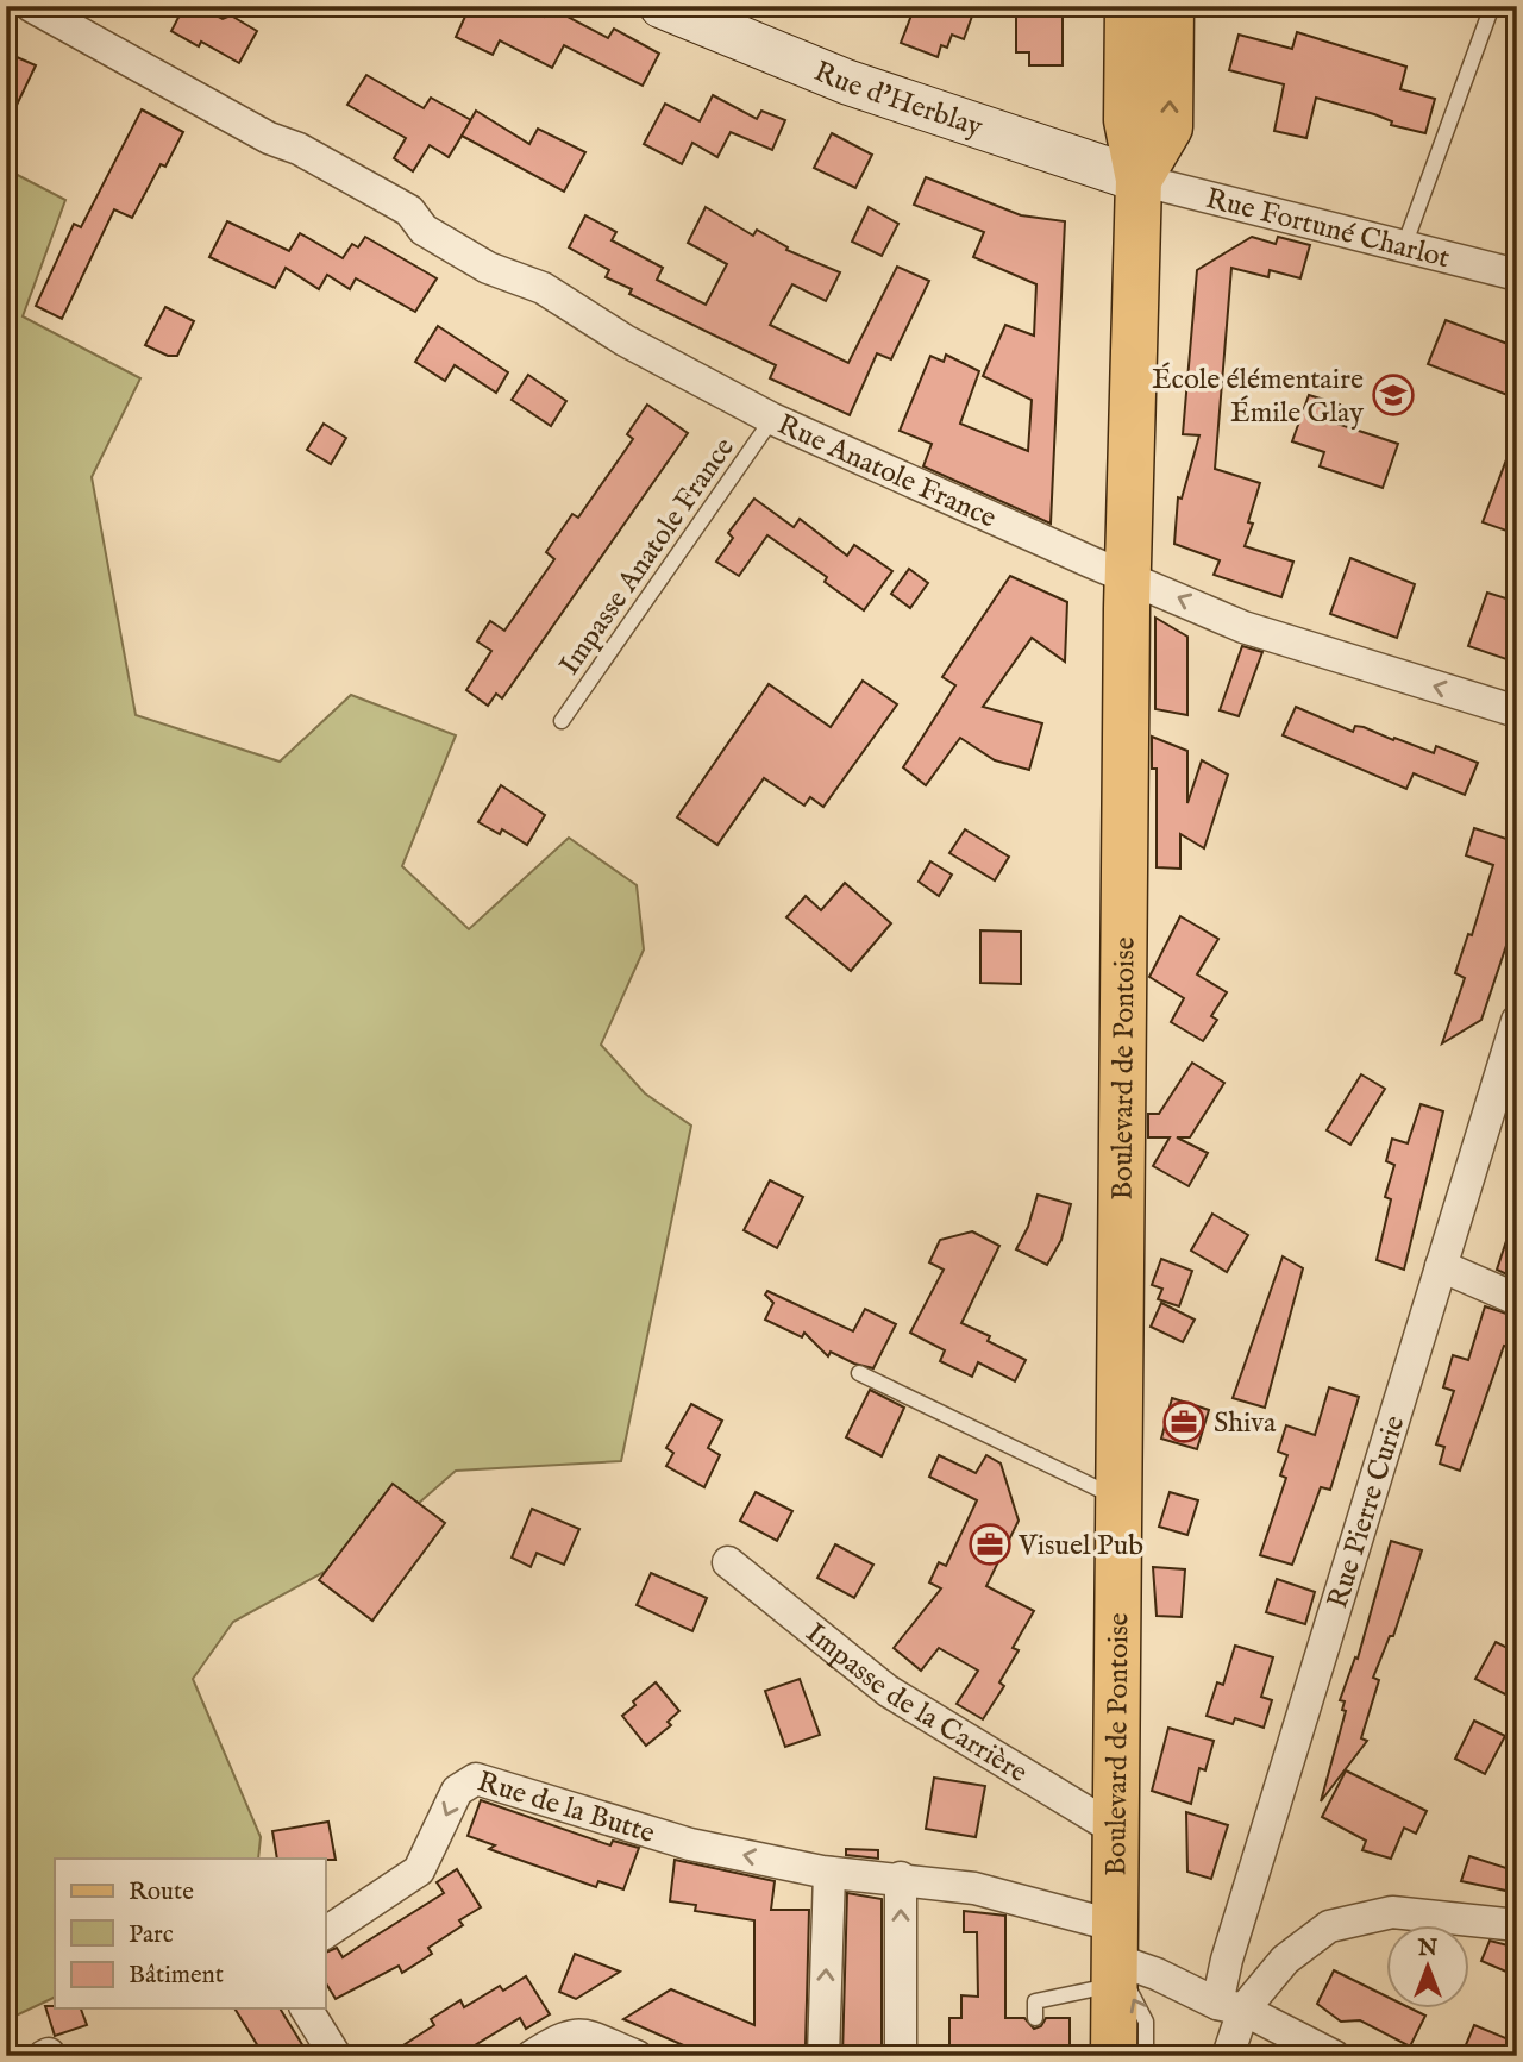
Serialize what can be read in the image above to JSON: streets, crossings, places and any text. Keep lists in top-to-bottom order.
{
  "streets": {
    "main road": ["Rue d'Herblay", "Boulevard de Pontoise"],
    "street": [
      "Rue Fortuné Charlot",
      "Rue Anatole France",
      "Rue Pierre Curie",
      "Impasse de la Carrière",
      "Rue de la Butte"
    ],
    "lane": ["Impasse Anatole France"]
  },
  "crossings": [
    ["Rue d'Herblay", "Rue Fortuné Charlot"],
    ["Rue d'Herblay", "Boulevard de Pontoise"],
    ["Rue Fortuné Charlot", "Boulevard de Pontoise"],
    ["Rue Anatole France", "Impasse Anatole France"],
    ["Rue Anatole France", "Boulevard de Pontoise"],
    ["Boulevard de Pontoise", "Impasse de la Carrière"],
    ["Boulevard de Pontoise", "Rue de la Butte"],
    ["Rue Pierre Curie", "Rue de la Butte"]
  ],
  "one_way": ["Rue de la Butte"],
  "places": {
    "school or university": ["École élémentaire Émile Glay"],
    "office": ["Shiva", "Visuel Pub"]
  },
  "legend": ["Route", "Parc", "Bâtiment"],
  "north": "top"
}
